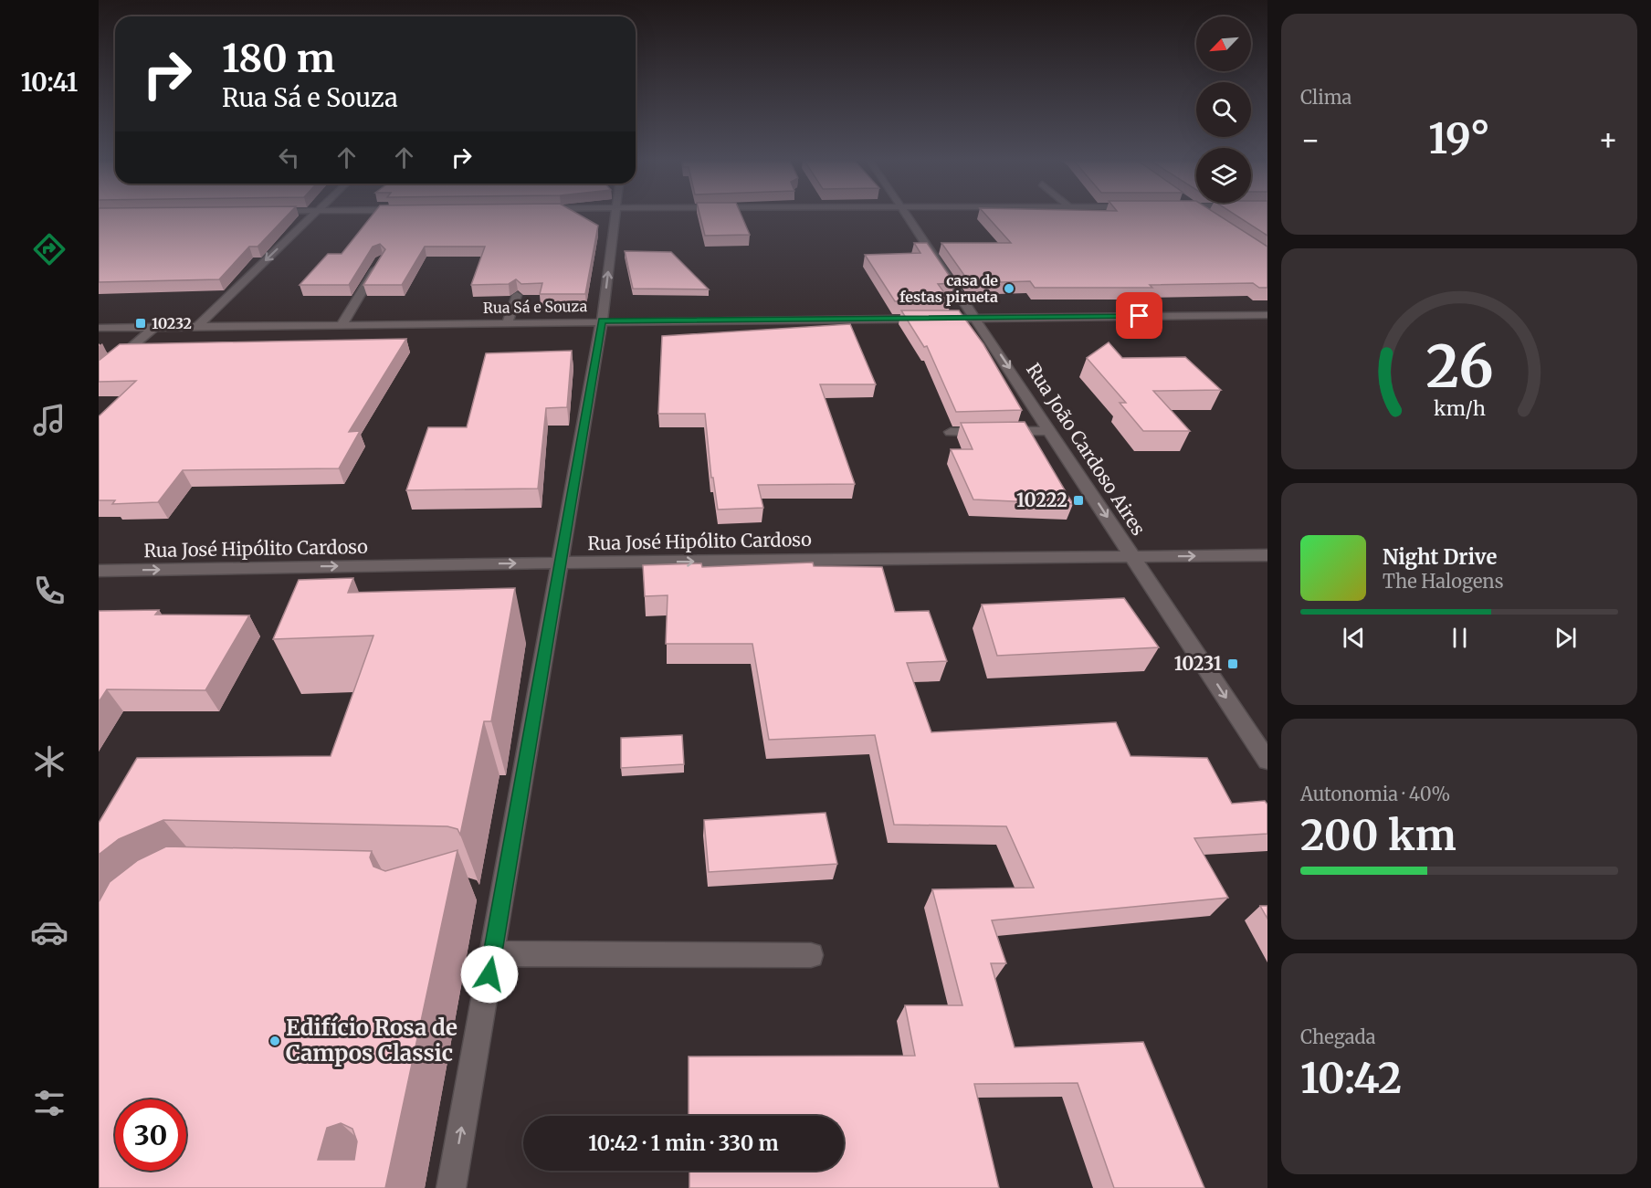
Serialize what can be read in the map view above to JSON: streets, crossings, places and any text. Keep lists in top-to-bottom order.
{
  "streets": {
    "street": ["Rua Sá e Souza", "Rua João Cardoso Aires", "Rua José Hipólito Cardoso"]
  },
  "crossings": [
    ["Rua Sá e Souza", "Rua João Cardoso Aires"],
    ["Rua João Cardoso Aires", "Rua José Hipólito Cardoso"]
  ],
  "one_way": ["Rua João Cardoso Aires", "Rua José Hipólito Cardoso"],
  "places": {
    "other": ["casa de festas pirueta", "Edifício Rosa de Campos Classic"],
    "transit": ["10232", "10222", "10231"]
  },
  "north": "bottom left",
  "page": {
    "tabs": "10:41",
    "tile": [
      "Clima",
      ["Autonomia · 40%", "200 km"],
      ["Chegada", "10:42"]
    ],
    "turn": ["180 m", "Rua Sá e Souza"],
    "heat": ["−", "19°", "+"],
    "song": ["Night Drive", "The Halogens"],
    "limit": "30",
    "trip": "10:42 · 1 min · 330 m",
    "gauge": ["26", "km/h"]
  }
}
